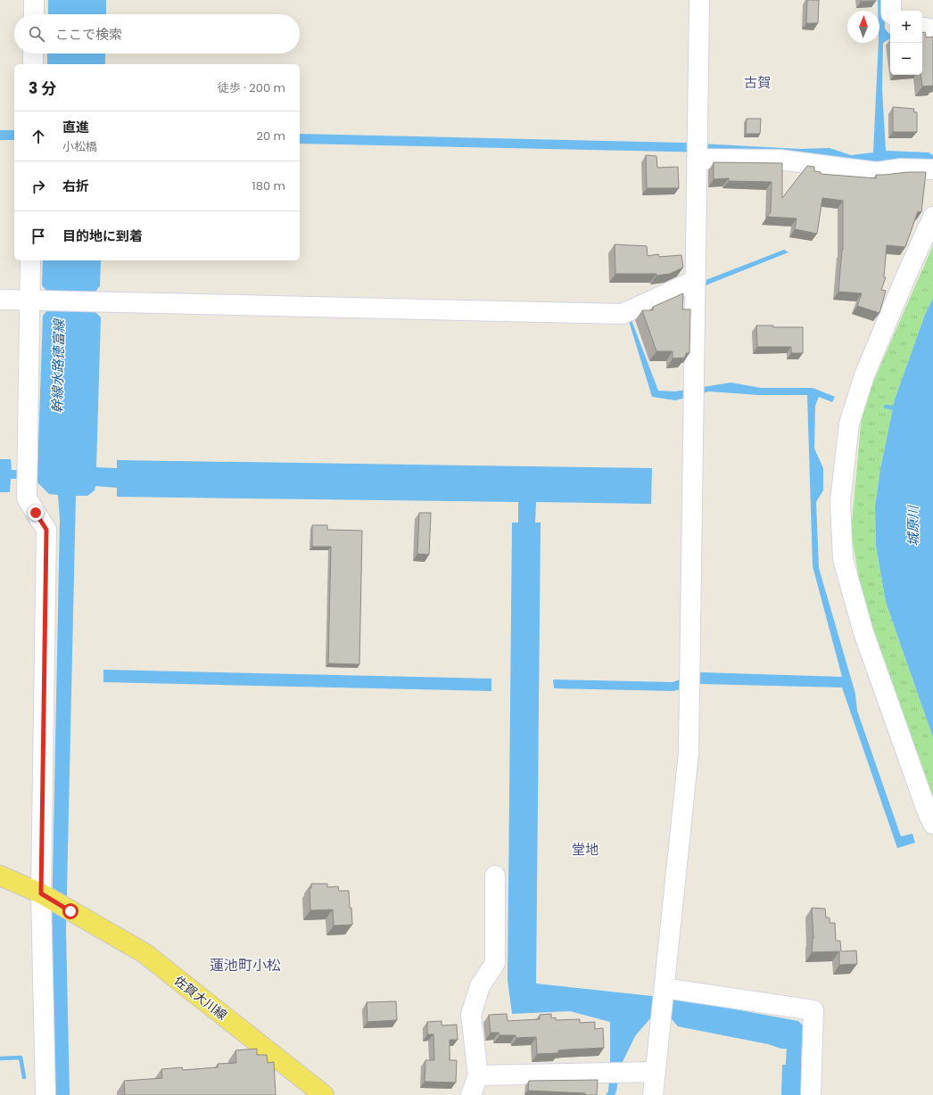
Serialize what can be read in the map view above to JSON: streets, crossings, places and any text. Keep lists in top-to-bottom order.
{
  "streets": {
    "main road": ["佐賀大川線"]
  },
  "districts": ["古賀", "堂地", "蓮池町小松"],
  "water": ["幹線水路徳富線", "城原川"],
  "north": "top",
  "page": {
    "map_buttons": ["+", "−"],
    "search": "ここで検索",
    "heading": ["3 分", "徒歩 · 200 m"],
    "list": [
      ["直進", "小松橋", "20 m"],
      ["右折", "180 m"],
      "目的地に到着"
    ]
  }
}
